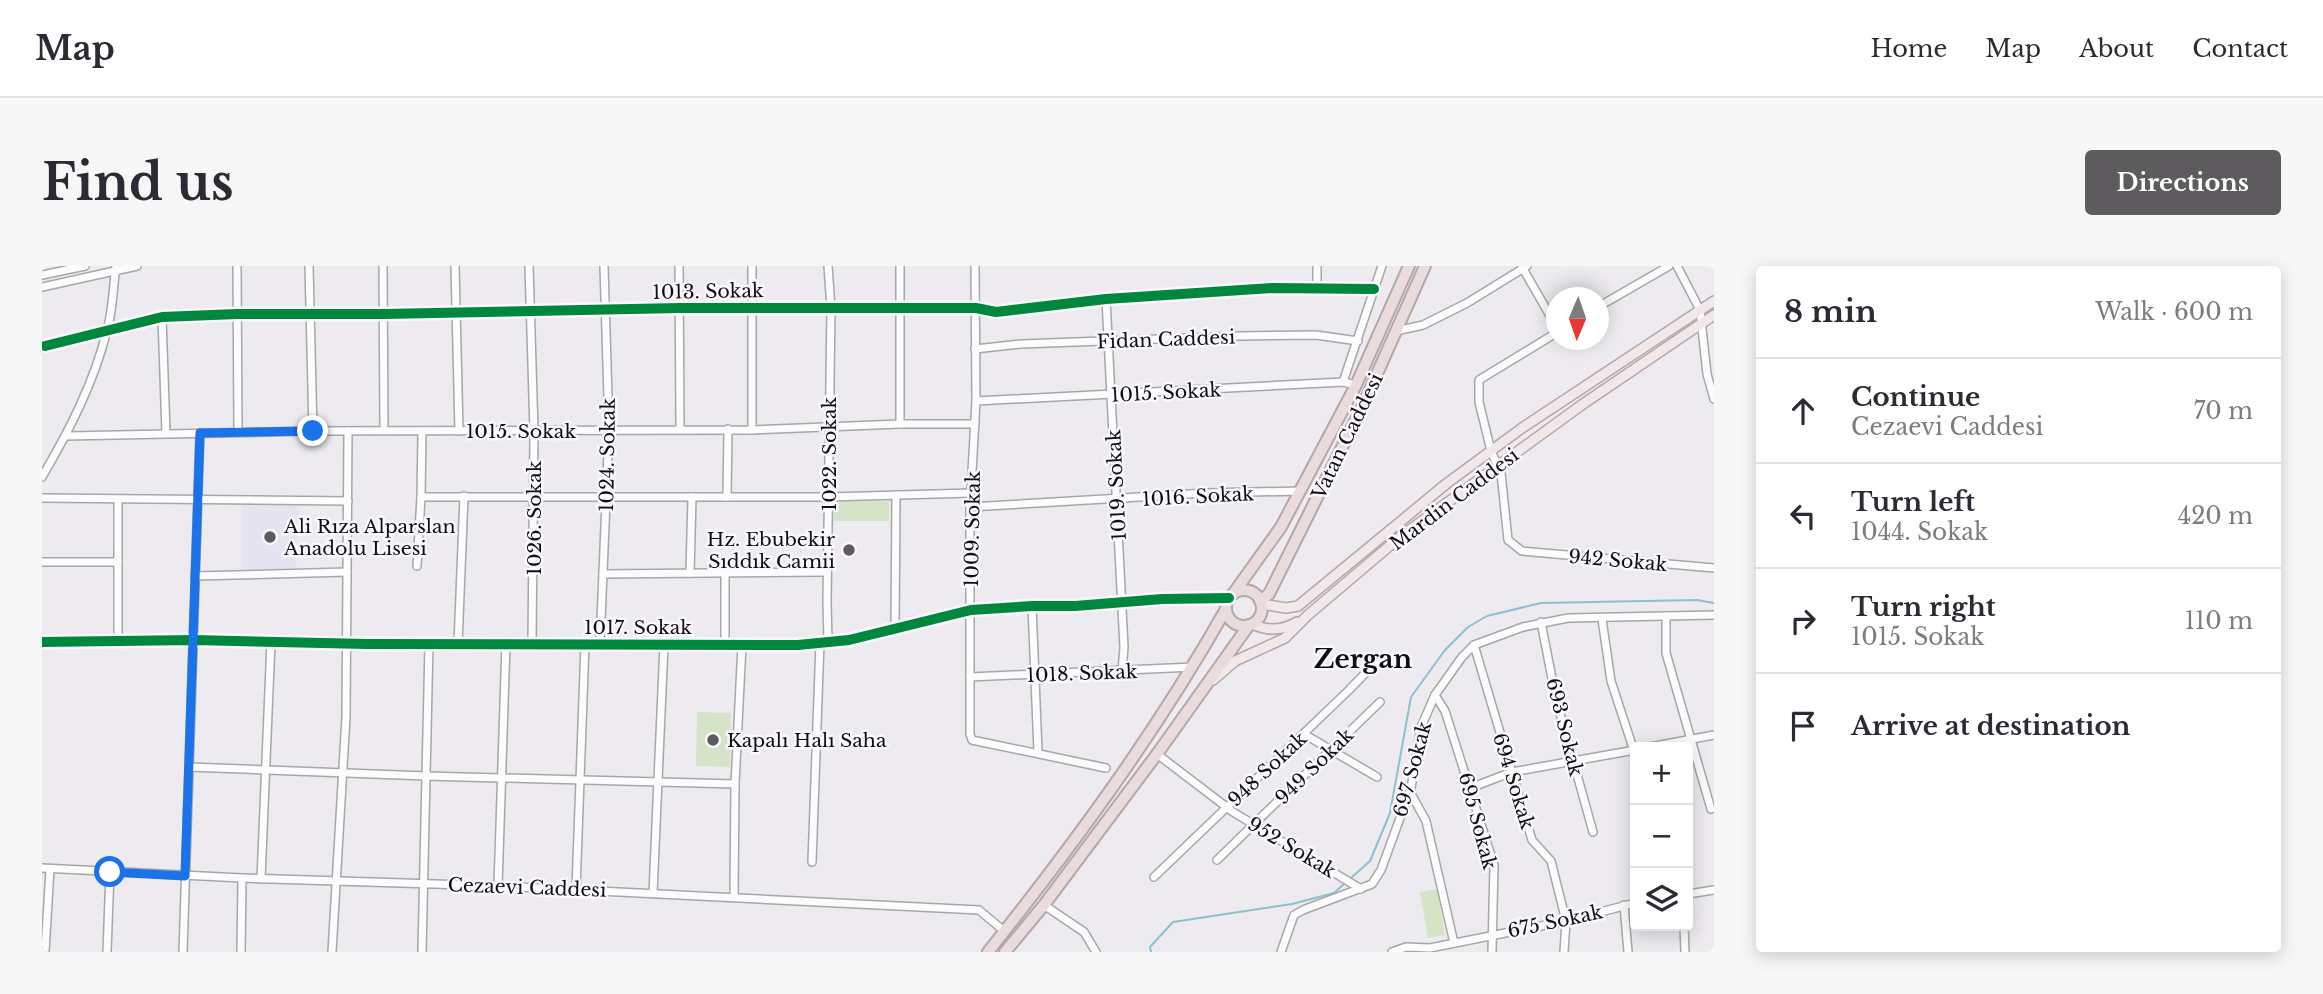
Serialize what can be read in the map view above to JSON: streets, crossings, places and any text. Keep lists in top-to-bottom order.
{
  "streets": {
    "highway": ["Vatan Caddesi", "Mardin Caddesi"],
    "street": [
      "1013. Sokak",
      "Fidan Caddesi",
      "1015. Sokak",
      "1022. Sokak",
      "1024. Sokak",
      "1019. Sokak",
      "1016. Sokak",
      "1026. Sokak",
      "1009. Sokak",
      "942 Sokak",
      "1017. Sokak",
      "1018. Sokak",
      "693 Sokak",
      "949 Sokak",
      "948 Sokak",
      "697 Sokak",
      "694 Sokak",
      "695 Sokak",
      "952 Sokak",
      "Cezaevi Caddesi",
      "675 Sokak"
    ]
  },
  "crossings": [
    ["1013. Sokak", "1022. Sokak"],
    ["1013. Sokak", "1024. Sokak"],
    ["1013. Sokak", "1019. Sokak"],
    ["1013. Sokak", "1026. Sokak"],
    ["1013. Sokak", "1009. Sokak"],
    ["Fidan Caddesi", "1019. Sokak"],
    ["Fidan Caddesi", "1009. Sokak"],
    ["1015. Sokak", "Vatan Caddesi"],
    ["1015. Sokak", "1022. Sokak"],
    ["1015. Sokak", "1024. Sokak"],
    ["1015. Sokak", "1019. Sokak"],
    ["1015. Sokak", "1026. Sokak"],
    ["1015. Sokak", "1009. Sokak"],
    ["Vatan Caddesi", "1016. Sokak"],
    ["Vatan Caddesi", "Mardin Caddesi"],
    ["Vatan Caddesi", "1017. Sokak"],
    ["1022. Sokak", "1017. Sokak"],
    ["1024. Sokak", "1017. Sokak"],
    ["1019. Sokak", "1016. Sokak"],
    ["1019. Sokak", "1017. Sokak"],
    ["1019. Sokak", "1018. Sokak"],
    ["1016. Sokak", "1009. Sokak"],
    ["Mardin Caddesi", "942 Sokak"],
    ["Mardin Caddesi", "1017. Sokak"],
    ["Mardin Caddesi", "952 Sokak"],
    ["1026. Sokak", "1017. Sokak"],
    ["1009. Sokak", "1017. Sokak"],
    ["1009. Sokak", "1018. Sokak"],
    ["693 Sokak", "697 Sokak"],
    ["949 Sokak", "952 Sokak"],
    ["948 Sokak", "952 Sokak"],
    ["697 Sokak", "694 Sokak"],
    ["697 Sokak", "695 Sokak"],
    ["697 Sokak", "952 Sokak"],
    ["694 Sokak", "675 Sokak"],
    ["695 Sokak", "675 Sokak"]
  ],
  "districts": ["Zergan"],
  "places": ["Ali Rıza Alparslan Anadolu Lisesi", "Hz. Ebubekir Sıddık Camii", "Kapalı Halı Saha"],
  "north": "bottom",
  "page": {
    "header": "Map",
    "nav": [
      "Home",
      "Map",
      "About",
      "Contact"
    ],
    "buttons": "Directions",
    "title": "Find us",
    "heading": ["8 min", "Walk · 600 m"],
    "list": [
      ["Continue", "Cezaevi Caddesi", "70 m"],
      ["Turn left", "1044. Sokak", "420 m"],
      ["Turn right", "1015. Sokak", "110 m"],
      "Arrive at destination"
    ],
    "map_buttons": ["+", "−"]
  }
}
